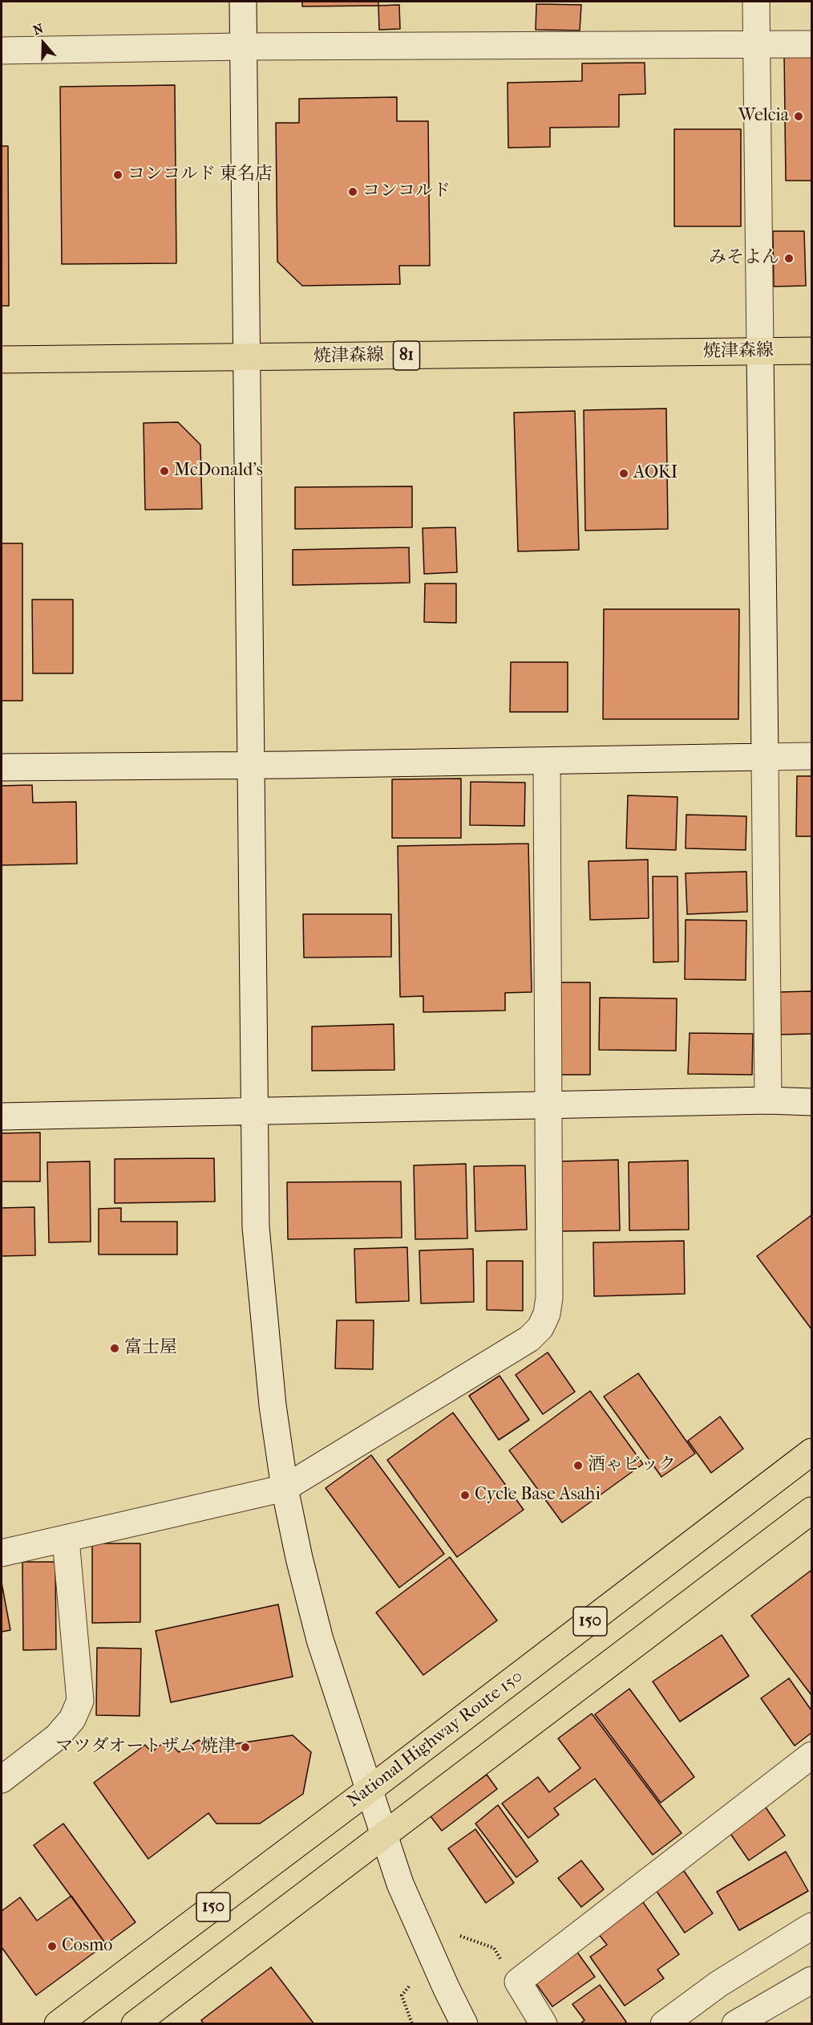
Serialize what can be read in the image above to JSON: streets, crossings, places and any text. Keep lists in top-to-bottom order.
{
  "streets": {
    "main road": [
      "焼津森線",
      "81",
      "150",
      "National Highway Route 150"
    ]
  },
  "places": [
    "Welcia",
    "コンコルド 東名店",
    "コンコルド",
    "みそよん",
    "McDonald's",
    "AOKI",
    "富士屋",
    "酒ゃビック",
    "Cycle Base Asahi",
    "マツダオートザム 焼津",
    "Cosmo"
  ],
  "north": "top"
}
